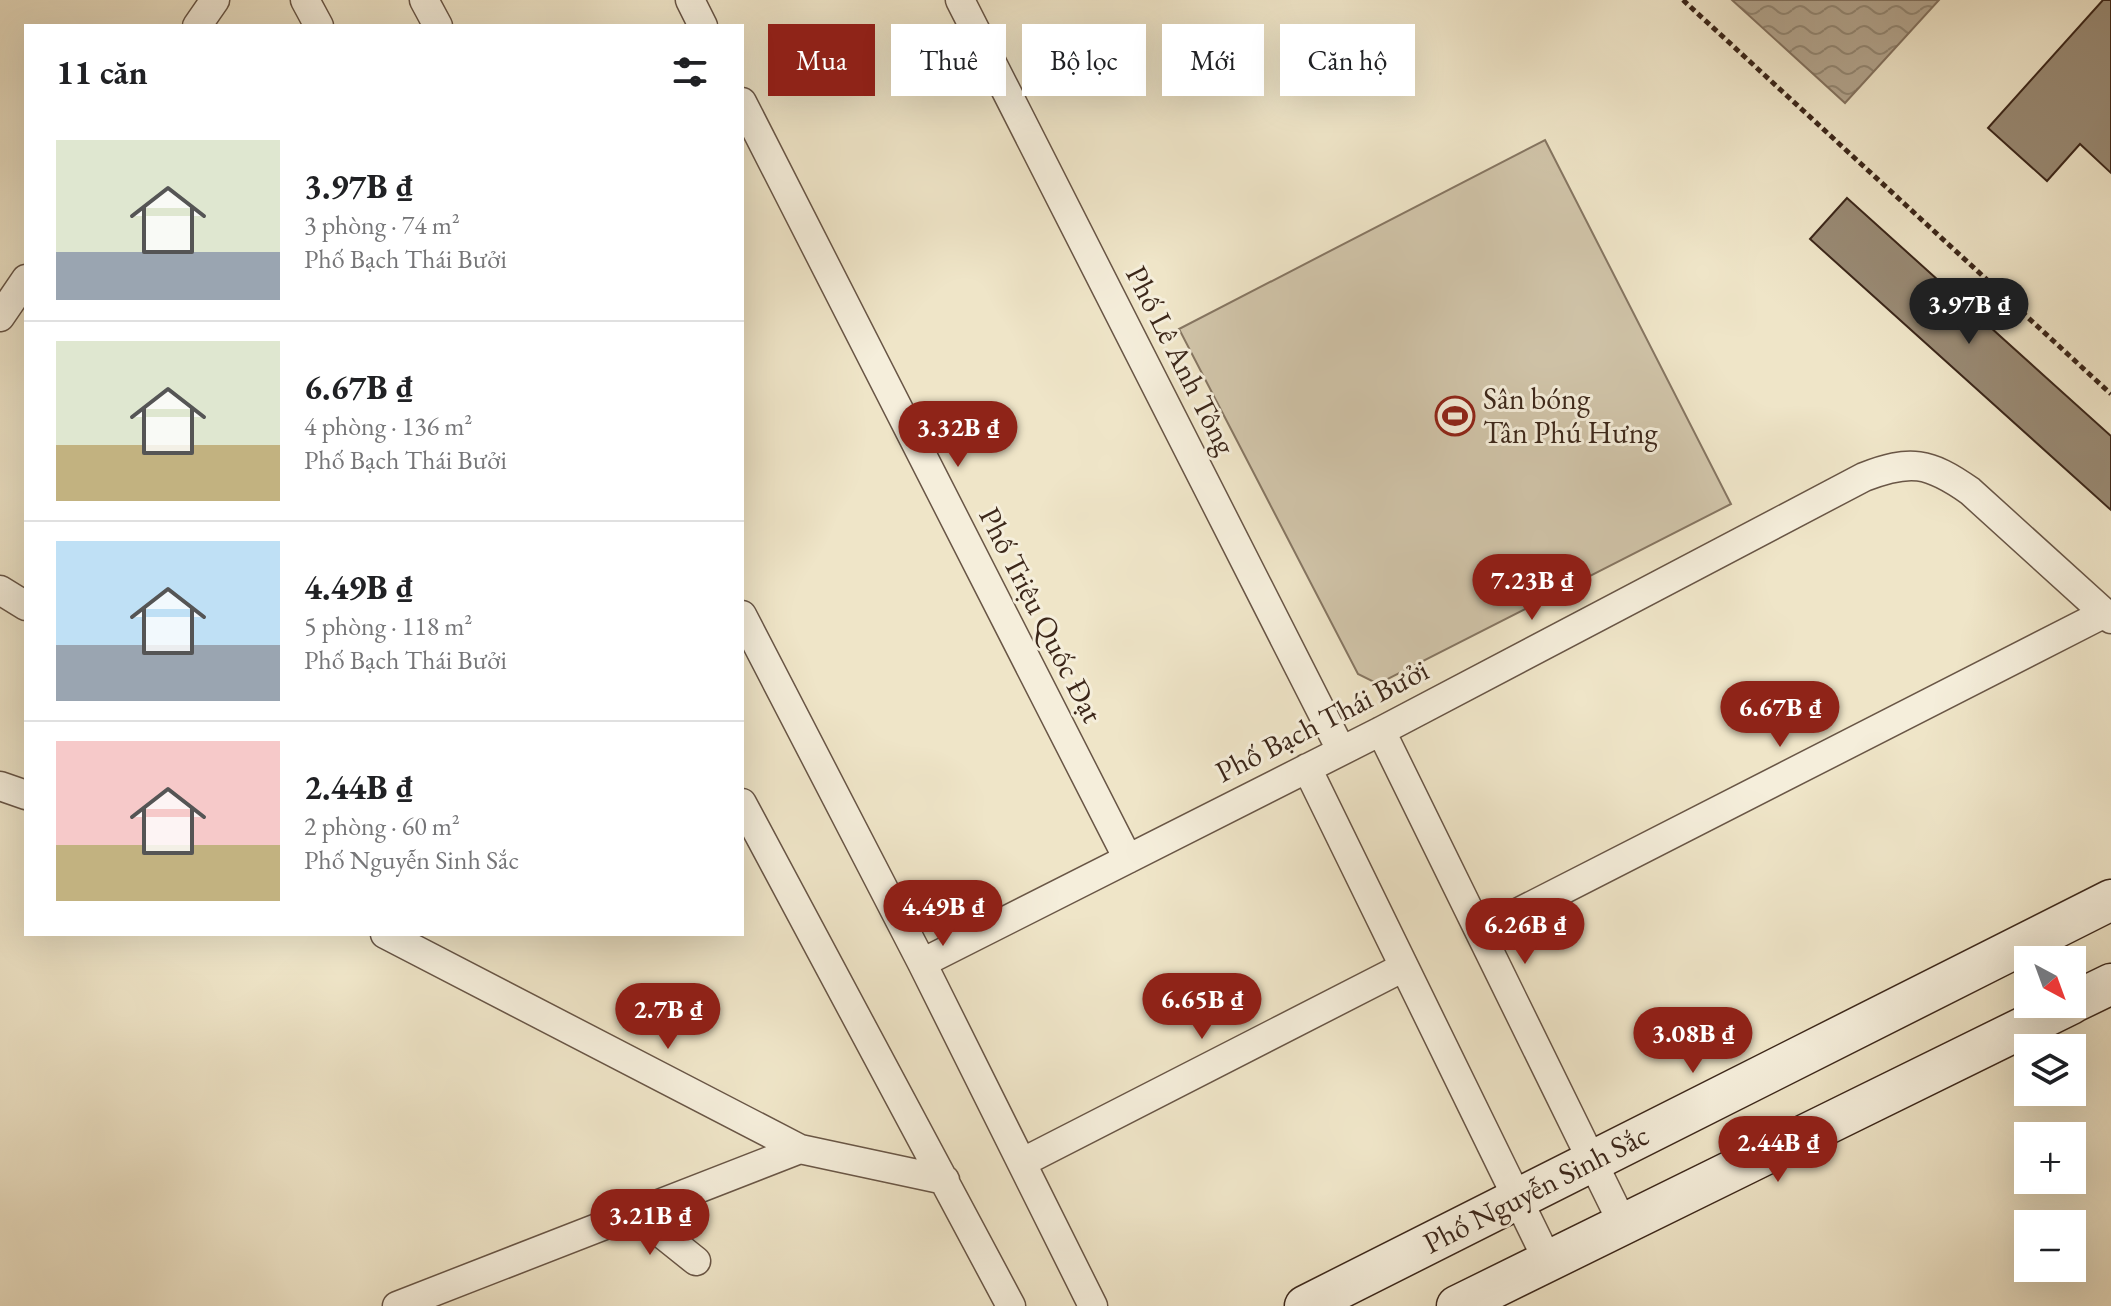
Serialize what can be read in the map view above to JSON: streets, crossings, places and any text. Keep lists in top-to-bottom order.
{
  "streets": {
    "street": [
      "Phố Lê Anh Tông",
      "Phố Triệu Quốc Đạt",
      "Phố Bạch Thái Bưởi",
      "Phố Nguyễn Sinh Sắc"
    ]
  },
  "crossings": [
    ["Phố Lê Anh Tông", "Phố Bạch Thái Bưởi"],
    ["Phố Triệu Quốc Đạt", "Phố Bạch Thái Bưởi"]
  ],
  "places": {
    "sports": ["Sân bóng Tân Phú Hưng"]
  },
  "north": "bottom right",
  "page": {
    "chip": [
      "Mua",
      "Thuê",
      "Bộ lọc",
      "Mới",
      "Căn hộ"
    ],
    "heading": "11 căn",
    "list": [
      {
        "name": "3.97B ₫",
        "note": "3 phòng · 74 m² · Phố Bạch Thái Bưởi"
      },
      {
        "name": "6.67B ₫",
        "note": "4 phòng · 136 m² · Phố Bạch Thái Bưởi"
      },
      {
        "name": "4.49B ₫",
        "note": "5 phòng · 118 m² · Phố Bạch Thái Bưởi"
      },
      {
        "name": "2.44B ₫",
        "note": "2 phòng · 60 m² · Phố Nguyễn Sinh Sắc"
      }
    ],
    "price": [
      "3.97B ₫",
      "3.32B ₫",
      "7.23B ₫",
      "6.67B ₫",
      "4.49B ₫",
      "6.26B ₫",
      "6.65B ₫",
      "2.7B ₫",
      "3.08B ₫",
      "2.44B ₫",
      "3.21B ₫"
    ],
    "map_buttons": ["+", "−"]
  }
}
